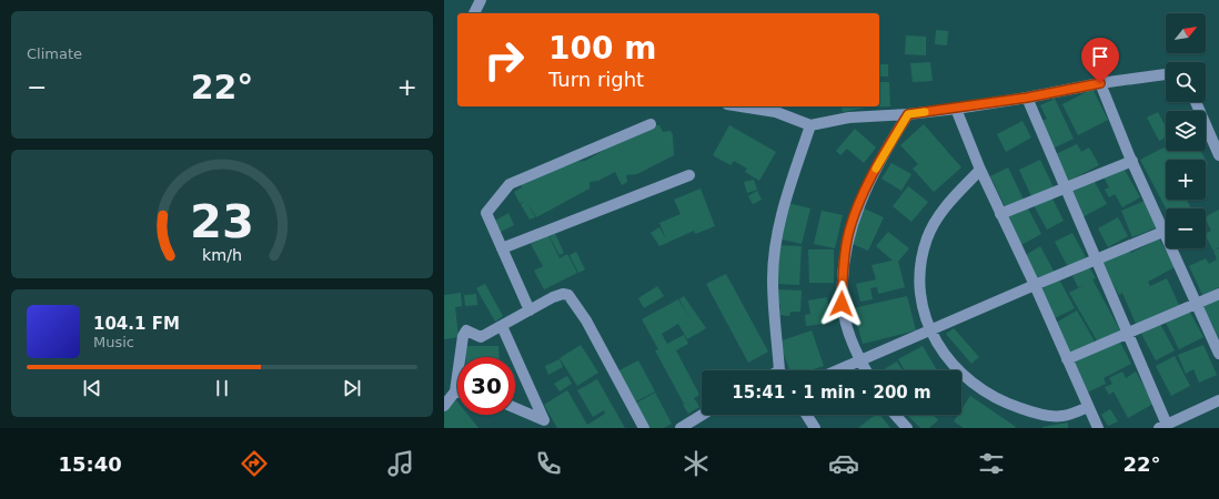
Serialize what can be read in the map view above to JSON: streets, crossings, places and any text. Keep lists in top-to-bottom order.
{
  "north": "top right",
  "page": {
    "tile": "Climate",
    "map_buttons": ["+", "−"],
    "turn": ["100 m", "Turn right"],
    "heat": ["−", "22°", "+"],
    "song": ["104.1 FM", "Music"],
    "limit": "30",
    "trip": "15:41 · 1 min · 200 m",
    "tabs": ["15:40", "22°"],
    "gauge": ["23", "km/h"]
  }
}
